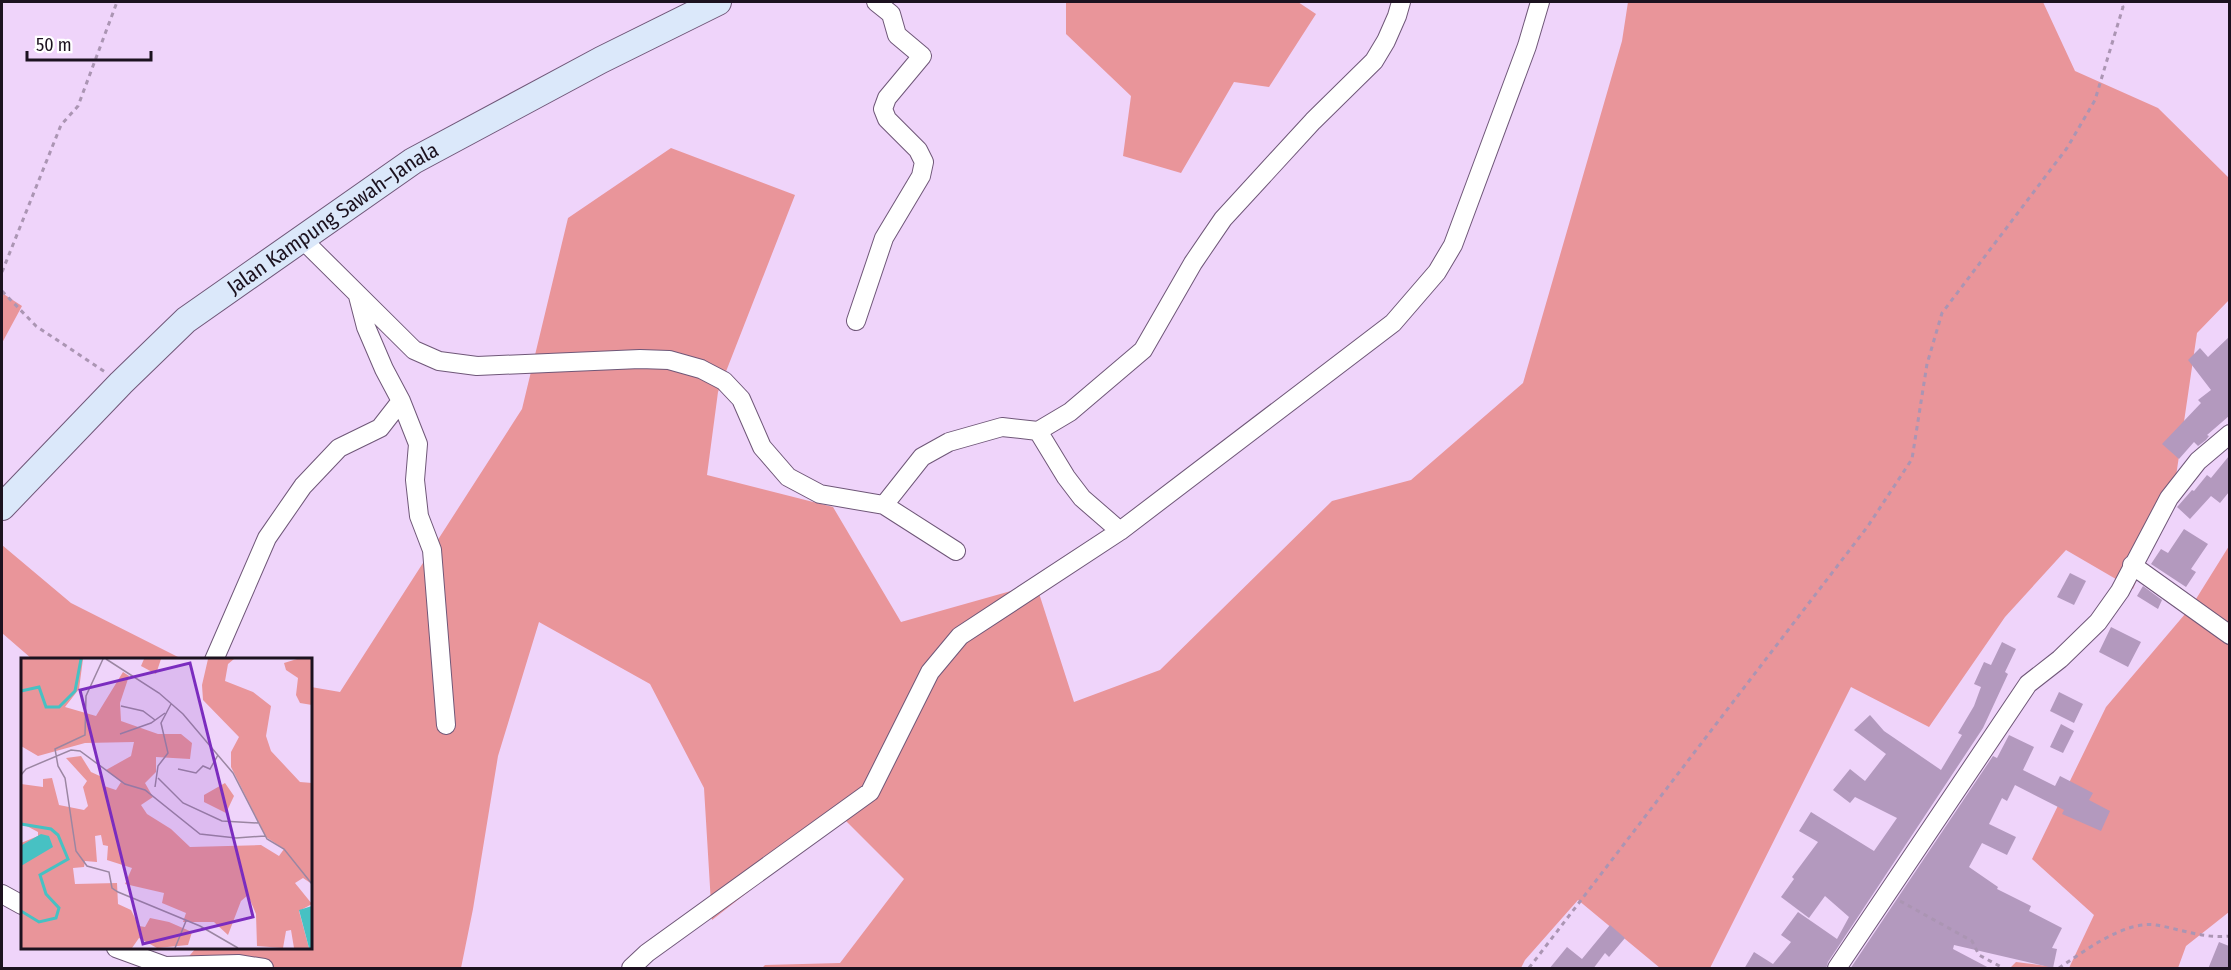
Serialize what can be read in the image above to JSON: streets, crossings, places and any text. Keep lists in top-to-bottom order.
{
  "streets": {
    "main road": ["Jalan Kampung Sawah–Janala"]
  },
  "scale_bar": "50 m"
}
